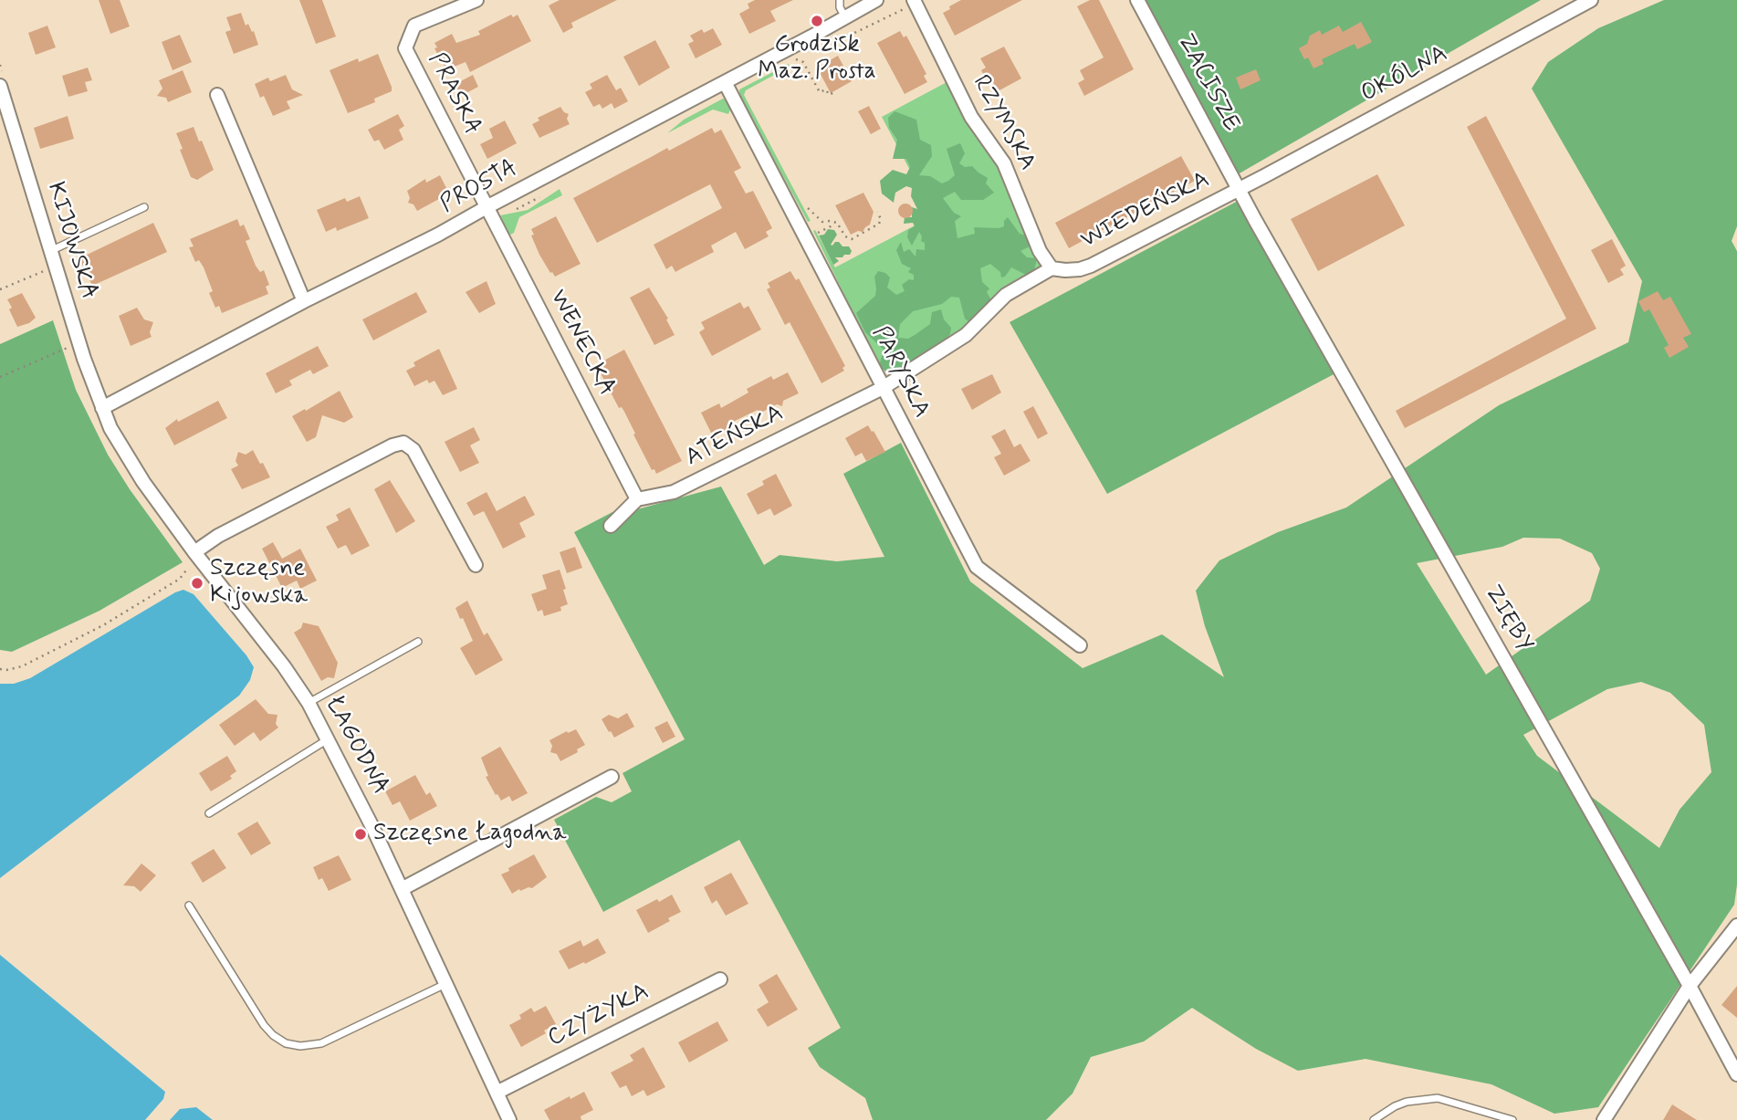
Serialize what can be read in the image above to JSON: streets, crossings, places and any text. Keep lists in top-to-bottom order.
{
  "streets": {
    "street": [
      "OKÓLNA",
      "ZACISZE",
      "PRASKA",
      "RZYMSKA",
      "PROSTA",
      "WIEDEŃSKA",
      "KIJOWSKA",
      "WENECKA",
      "PARYSKA",
      "ATEŃSKA",
      "ZIĘBY",
      "ŁAGODNA",
      "CZYŻYKA"
    ]
  },
  "crossings": [
    ["OKÓLNA", "ZACISZE"],
    ["OKÓLNA", "WIEDEŃSKA"],
    ["OKÓLNA", "ZIĘBY"],
    ["ZACISZE", "WIEDEŃSKA"],
    ["ZACISZE", "ZIĘBY"],
    ["PRASKA", "PROSTA"],
    ["PRASKA", "WENECKA"],
    ["RZYMSKA", "WIEDEŃSKA"],
    ["PROSTA", "KIJOWSKA"],
    ["PROSTA", "WENECKA"],
    ["PROSTA", "PARYSKA"],
    ["PROSTA", "ŁAGODNA"],
    ["WIEDEŃSKA", "PARYSKA"],
    ["WIEDEŃSKA", "ATEŃSKA"],
    ["WIEDEŃSKA", "ZIĘBY"],
    ["KIJOWSKA", "ŁAGODNA"],
    ["WENECKA", "ATEŃSKA"],
    ["PARYSKA", "ATEŃSKA"],
    ["ŁAGODNA", "CZYŻYKA"]
  ],
  "places": ["Grodzisk Maz. Prosta", "Szczęsne Kijowska", "Szczęsne Łagodna"]
}
